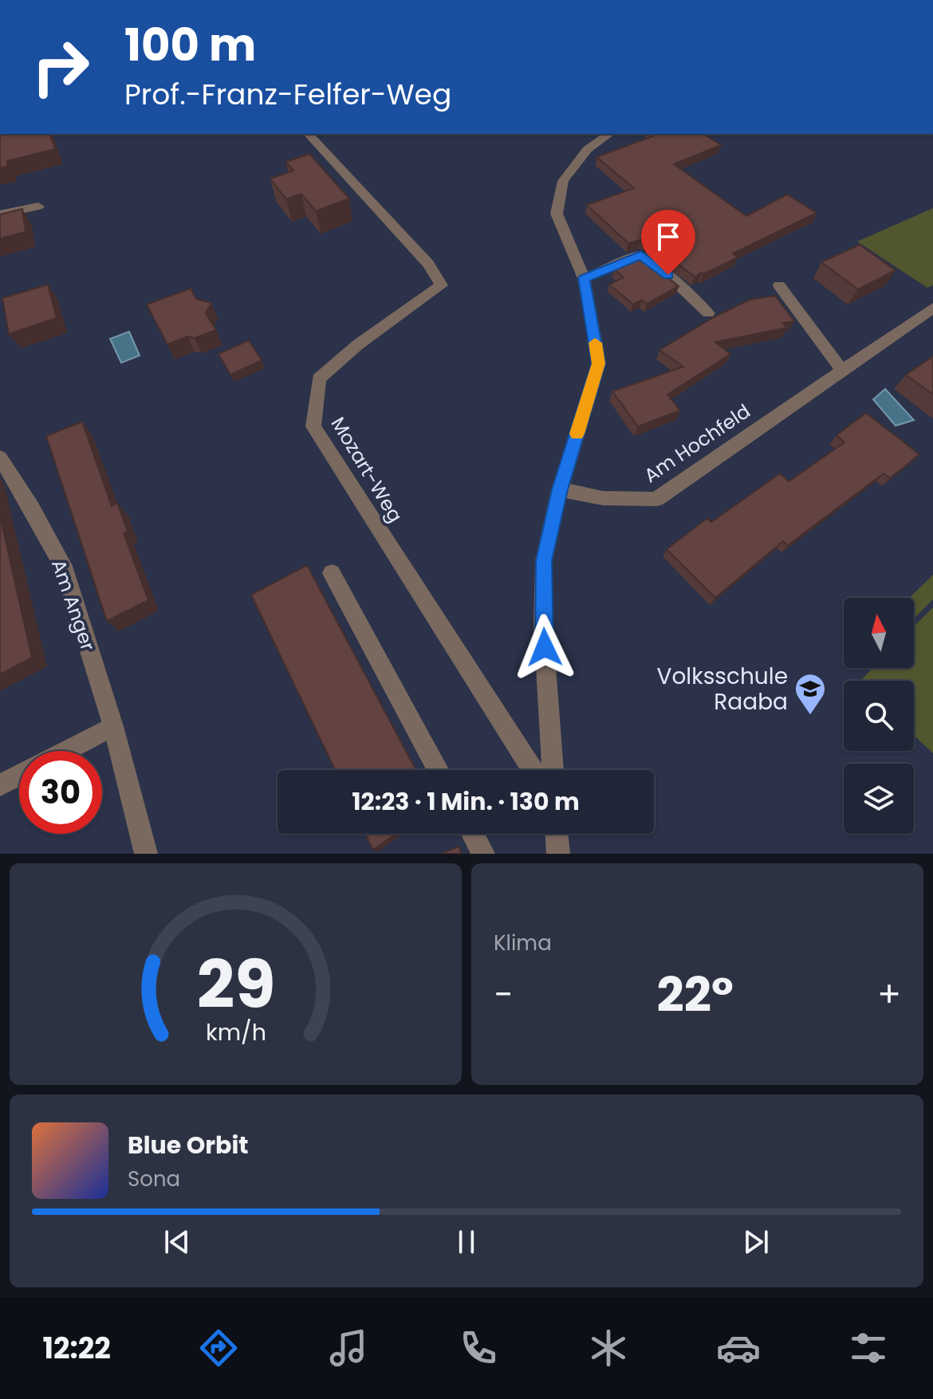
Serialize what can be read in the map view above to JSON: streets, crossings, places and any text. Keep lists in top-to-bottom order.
{
  "streets": {
    "street": ["Am Hochfeld", "Mozart-Weg", "Am Anger"]
  },
  "places": {
    "school or university": ["Volksschule Raaba"]
  },
  "north": "top",
  "page": {
    "turn": ["100 m", "Prof.-Franz-Felfer-Weg"],
    "limit": "30",
    "trip": "12:23 · 1 Min. · 130 m",
    "tile": "Klima",
    "heat": ["−", "22°", "+"],
    "song": ["Blue Orbit", "Sona"],
    "tabs": "12:22",
    "gauge": ["29", "km/h"]
  }
}
